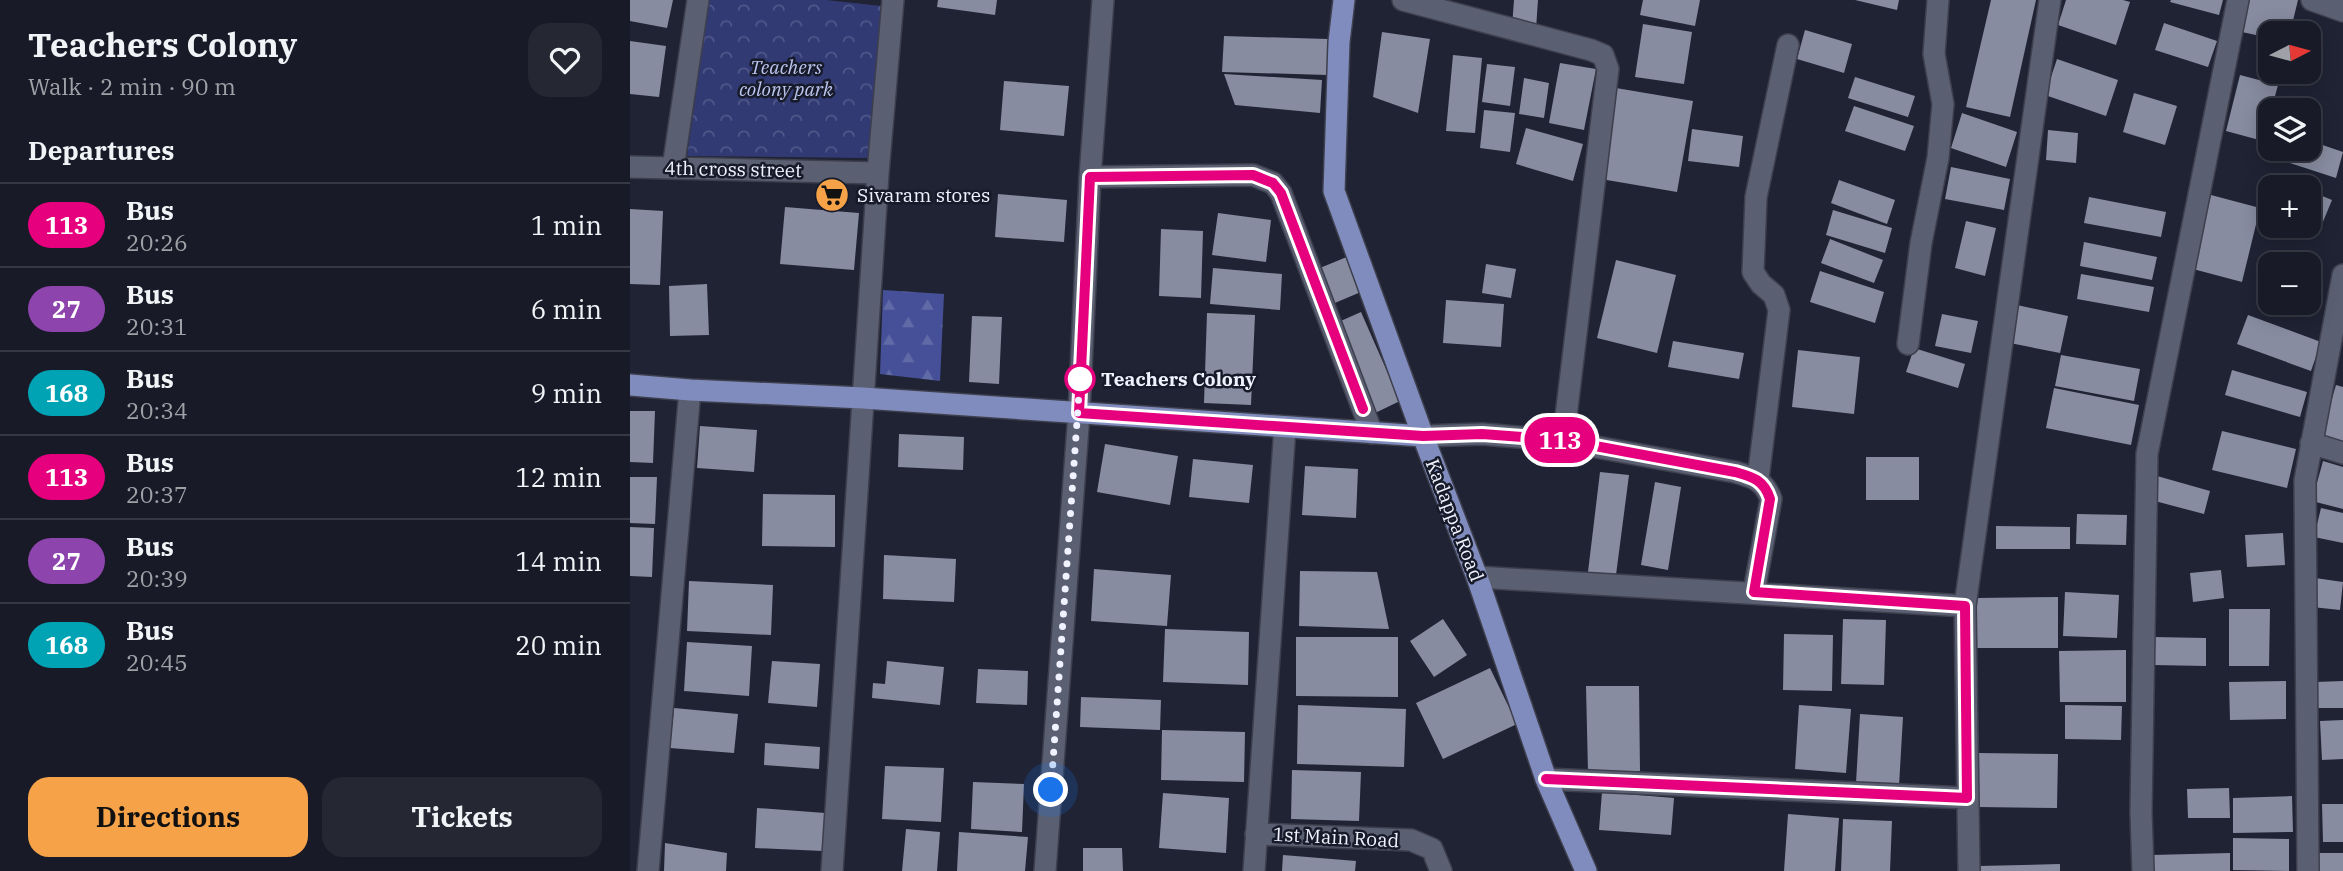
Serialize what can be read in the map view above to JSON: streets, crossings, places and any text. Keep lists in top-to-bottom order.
{
  "streets": {
    "main road": ["Kadappa Road"],
    "street": ["4th cross street", "1st Main Road"]
  },
  "parks": ["Teachers colony park"],
  "places": {
    "supermarket": ["Sivaram stores"],
    "other": ["Teachers Colony"]
  },
  "lines": ["bus line 113"],
  "north": "right",
  "page": {
    "heading": [
      ["Teachers Colony", "Walk · 2 min · 90 m"],
      "Departures"
    ],
    "on_map": "113",
    "map_buttons": ["+", "−"],
    "list": [
      {
        "mark": "113",
        "name": "Bus",
        "note": "20:26",
        "value": "1 min"
      },
      {
        "mark": "27",
        "name": "Bus",
        "note": "20:31",
        "value": "6 min"
      },
      {
        "mark": "168",
        "name": "Bus",
        "note": "20:34",
        "value": "9 min"
      },
      {
        "mark": "113",
        "name": "Bus",
        "note": "20:37",
        "value": "12 min"
      },
      {
        "mark": "27",
        "name": "Bus",
        "note": "20:39",
        "value": "14 min"
      },
      {
        "mark": "168",
        "name": "Bus",
        "note": "20:45",
        "value": "20 min"
      }
    ],
    "buttons": ["Directions", "Tickets"]
  }
}
